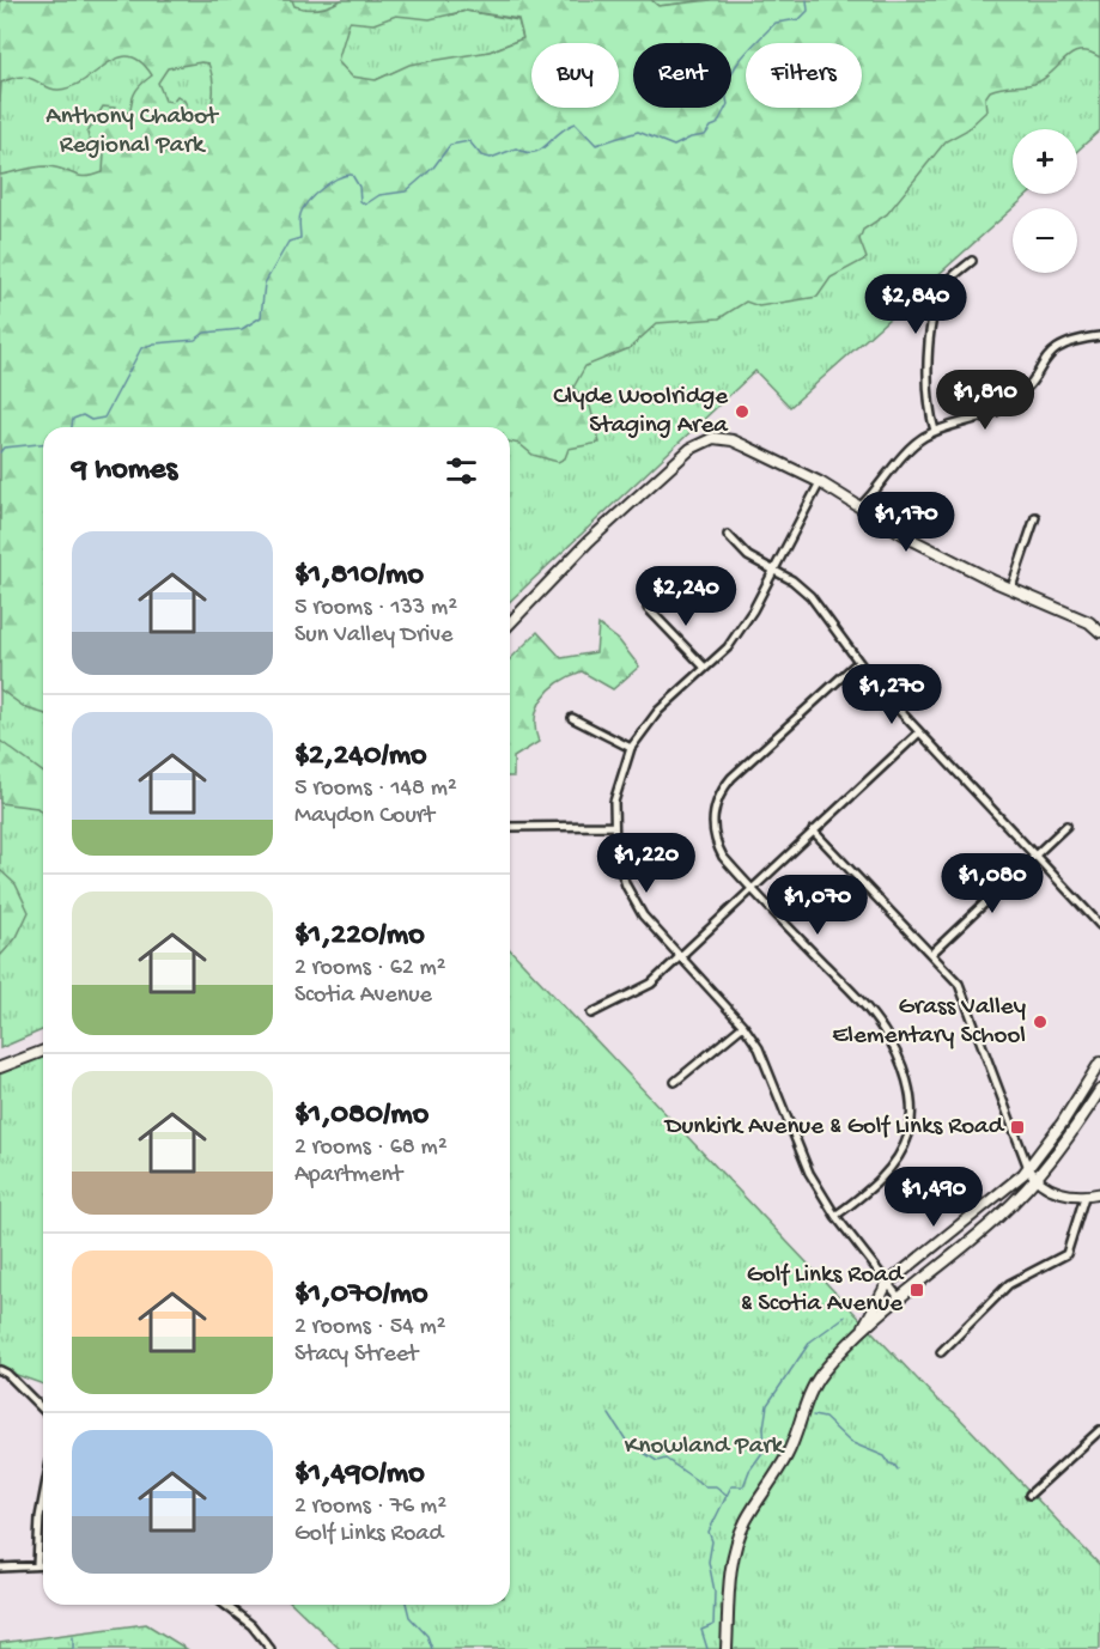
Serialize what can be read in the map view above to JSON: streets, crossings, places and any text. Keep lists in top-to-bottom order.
{
  "parks": ["Anthony Chabot Regional Park", "Knowland Park"],
  "places": {
    "other": ["Clyde Woolridge Staging Area", "Grass Valley Elementary School"],
    "transit": ["Dunkirk Avenue & Golf Links Road", "Golf Links Road & Scotia Avenue"]
  },
  "page": {
    "chip": ["Buy", "Rent", "Filters"],
    "map_buttons": ["+", "−"],
    "price": [
      "$2,840",
      "$1,810",
      "$1,170",
      "$2,240",
      "$1,270",
      "$1,220",
      "$1,080",
      "$1,070",
      "$1,490"
    ],
    "heading": "9 homes",
    "list": [
      {
        "name": "$1,810/mo",
        "note": "5 rooms · 133 m² · Sun Valley Drive"
      },
      {
        "name": "$2,240/mo",
        "note": "5 rooms · 148 m² · Maydon Court"
      },
      {
        "name": "$1,220/mo",
        "note": "2 rooms · 62 m² · Scotia Avenue"
      },
      {
        "name": "$1,080/mo",
        "note": "2 rooms · 68 m² · Apartment"
      },
      {
        "name": "$1,070/mo",
        "note": "2 rooms · 54 m² · Stacy Street"
      },
      {
        "name": "$1,490/mo",
        "note": "2 rooms · 76 m² · Golf Links Road"
      }
    ]
  }
}
